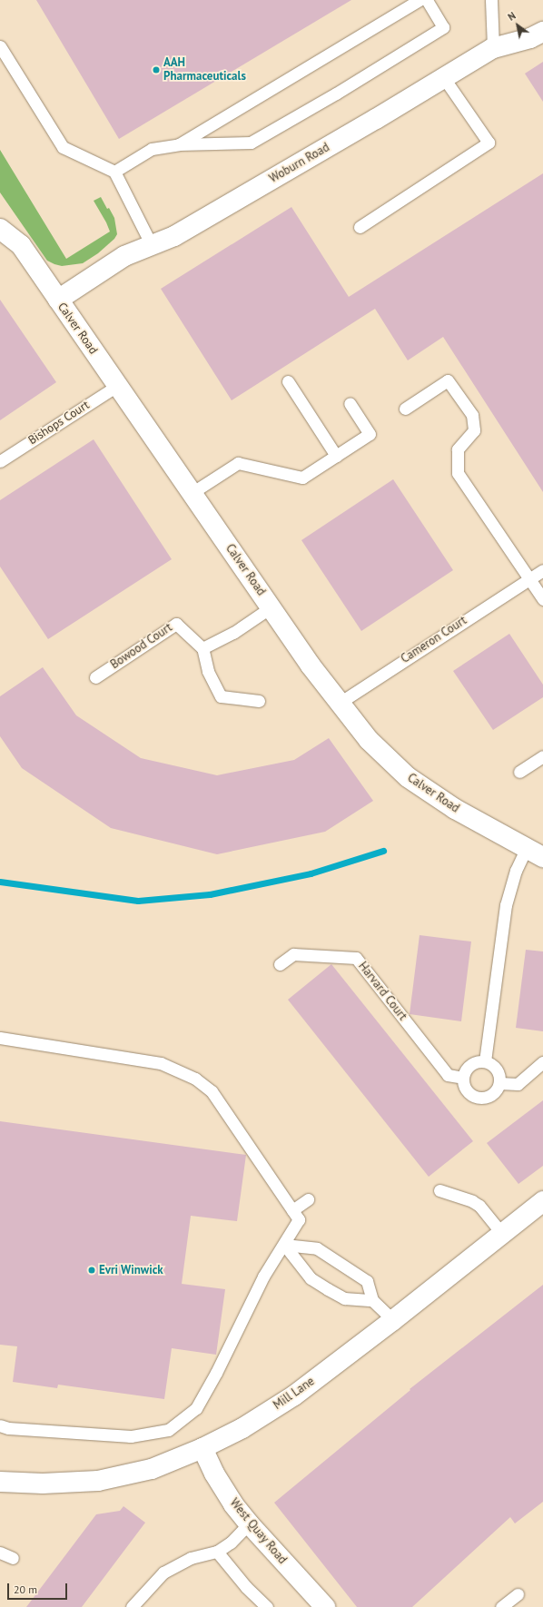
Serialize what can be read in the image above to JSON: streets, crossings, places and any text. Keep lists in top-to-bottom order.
{
  "streets": {
    "street": [
      "Woburn Road",
      "Calver Road",
      "Mill Lane",
      "West Quay Road"
    ],
    "lane": [
      "Bishops Court",
      "Cameron Court",
      "Bowood Court",
      "Harvard Court"
    ]
  },
  "crossings": [
    ["Woburn Road", "Calver Road"],
    ["Calver Road", "Bishops Court"],
    ["Calver Road", "Cameron Court"],
    ["Mill Lane", "West Quay Road"]
  ],
  "places": ["AAH Pharmaceuticals", "Evri Winwick"],
  "scale_bar": "20 m",
  "north": "top left"
}
